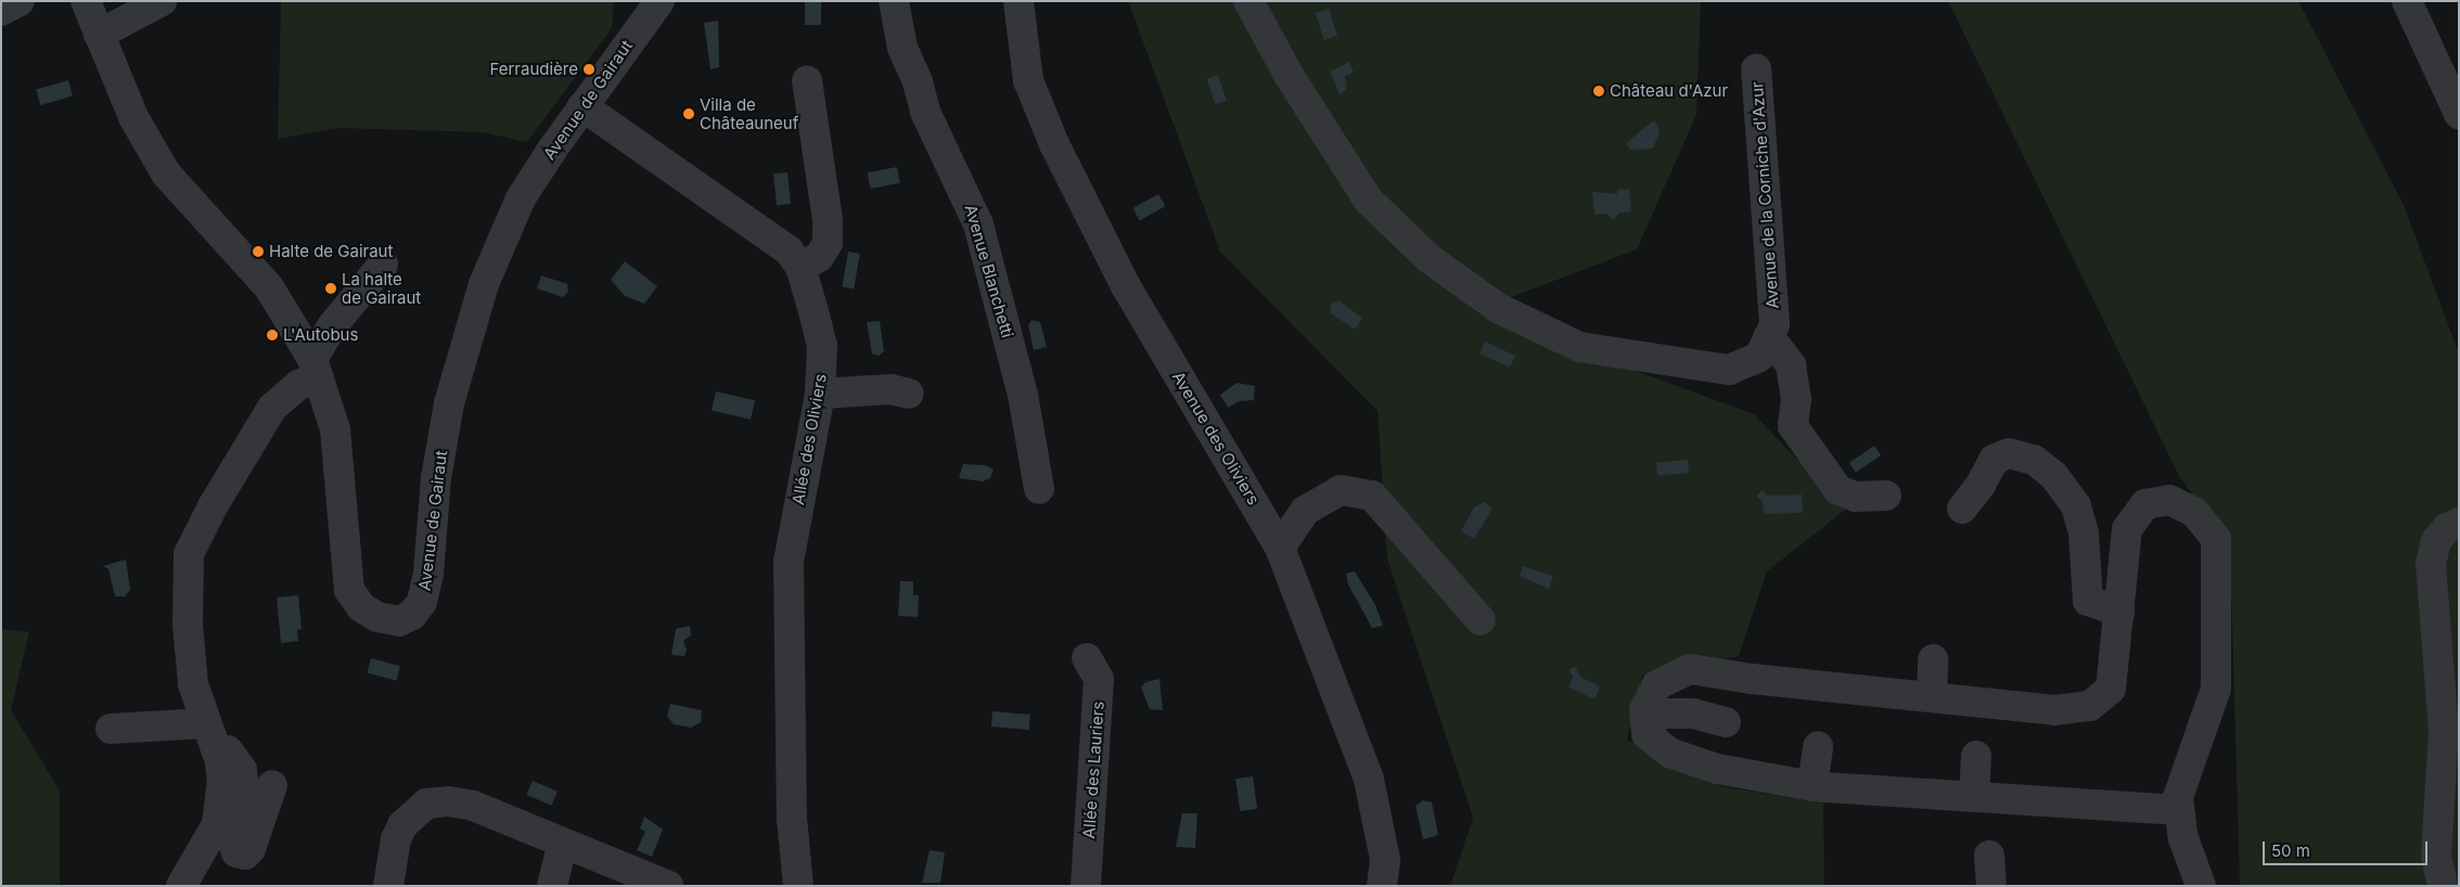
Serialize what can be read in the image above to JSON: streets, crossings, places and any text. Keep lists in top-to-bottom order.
{
  "streets": {
    "street": [
      "Avenue de Gairaut",
      "Avenue de la Corniche d'Azur",
      "Avenue Blanchetti",
      "Avenue des Oliviers",
      "Allée des Oliviers",
      "Allée des Lauriers"
    ]
  },
  "crossings": [
    ["Avenue de Gairaut", "Allée des Oliviers"]
  ],
  "places": [
    "Ferraudière",
    "Château d'Azur",
    "Villa de Châteauneuf",
    "Halte de Gairaut",
    "La halte de Gairaut",
    "L'Autobus"
  ],
  "scale_bar": "50 m"
}
